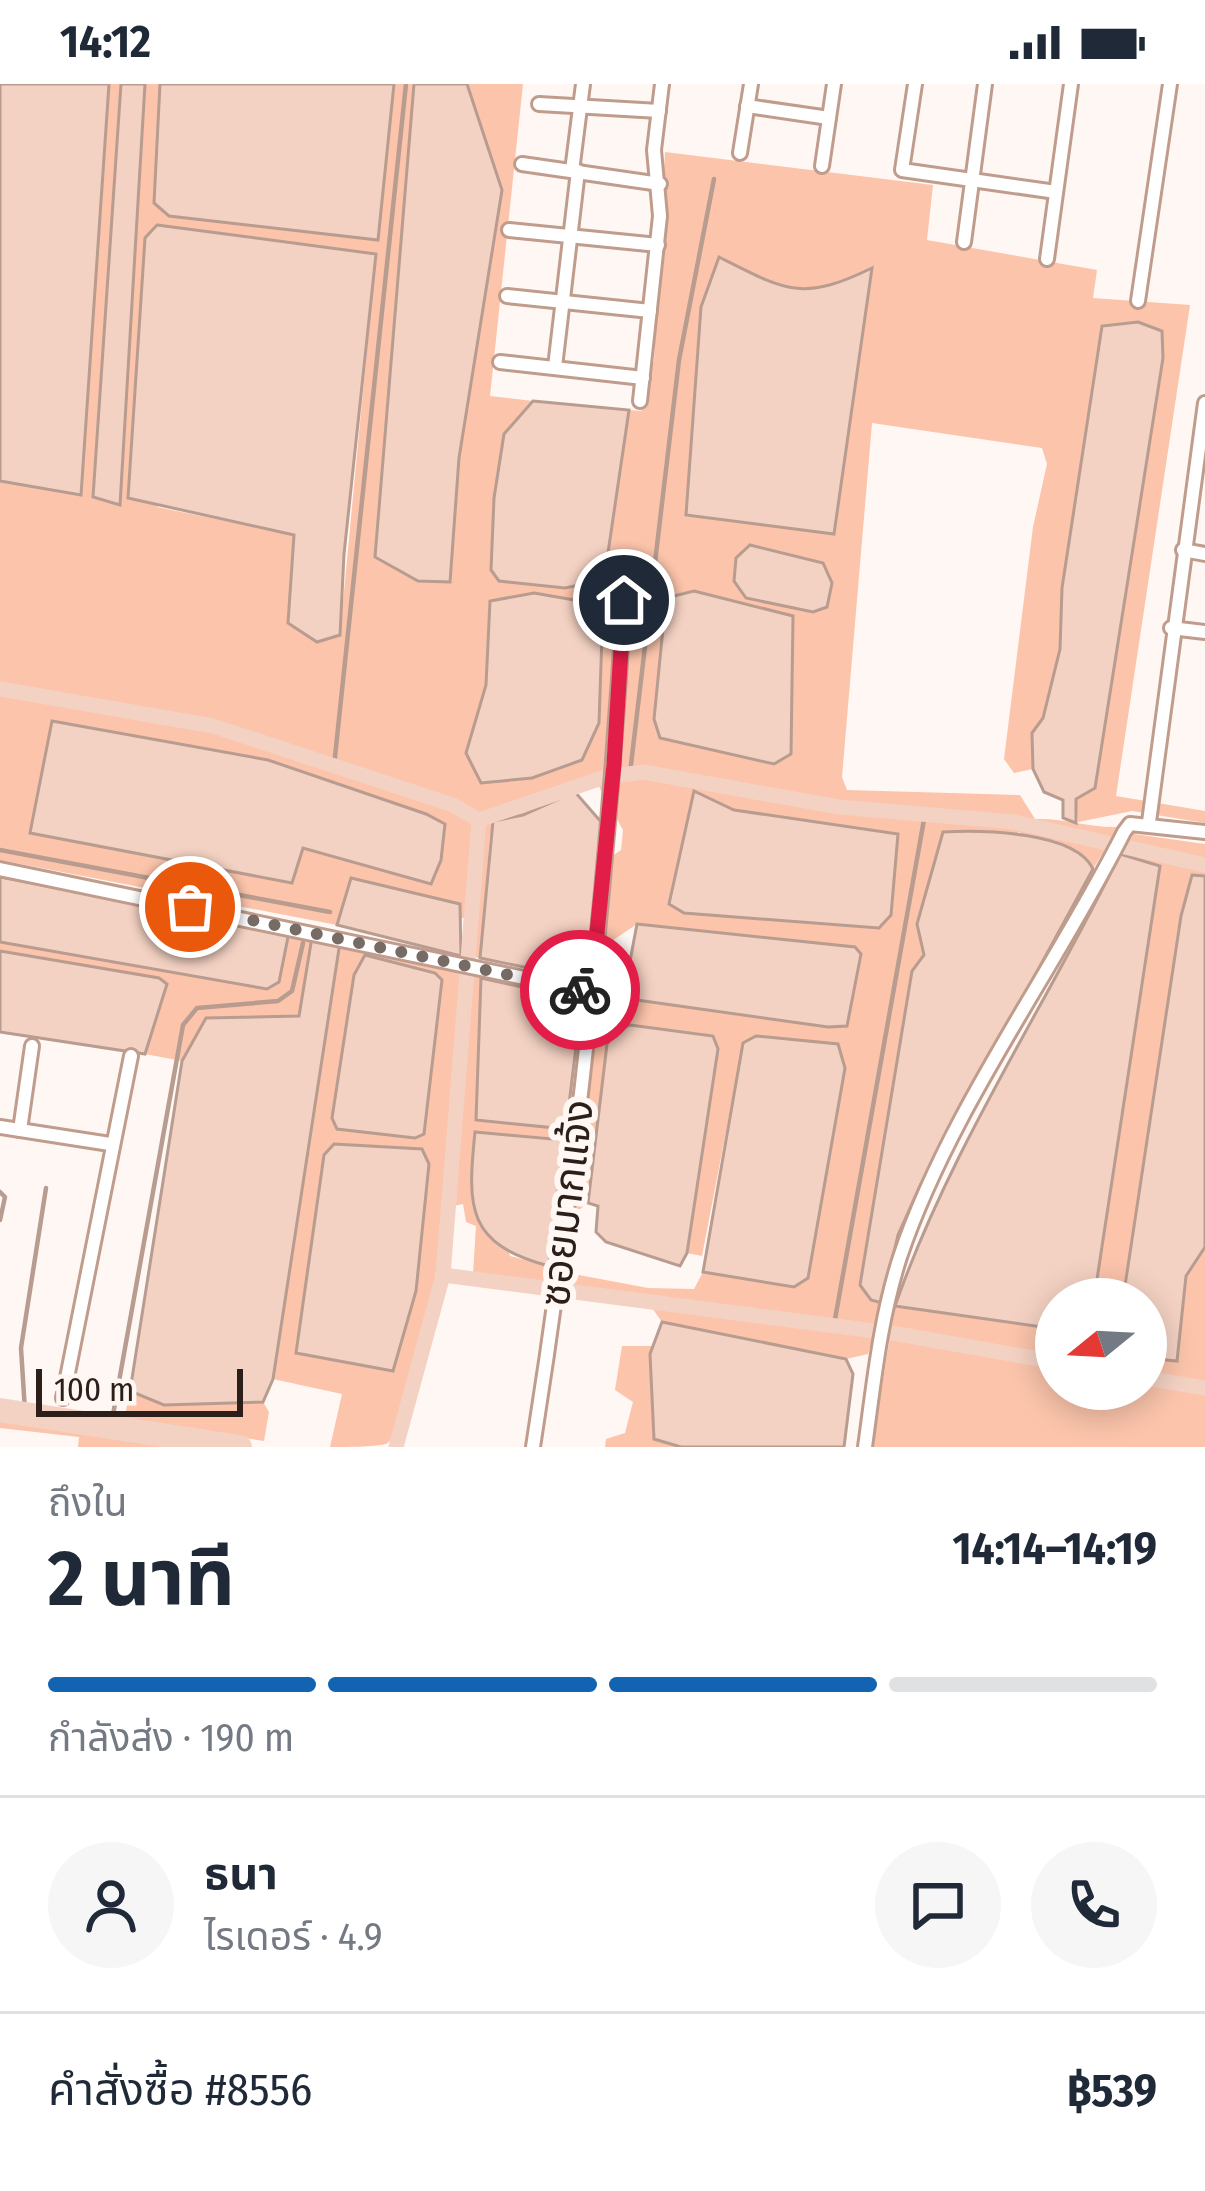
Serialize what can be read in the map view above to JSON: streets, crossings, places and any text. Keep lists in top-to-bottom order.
{
  "streets": {
    "street": ["ซอยมากแจ้ง"]
  },
  "scale_bar": "100 m",
  "north": "left",
  "page": {
    "status": "14:12",
    "scale": "100 m",
    "heading": ["2 นาที", "ถึงใน", "14:14–14:19"],
    "panel": [
      "ธนา",
      "ไรเดอร์ · 4.9",
      "คำสั่งซื้อ #8556",
      "฿539"
    ],
    "bar": "กำลังส่ง · 190 m"
  }
}
